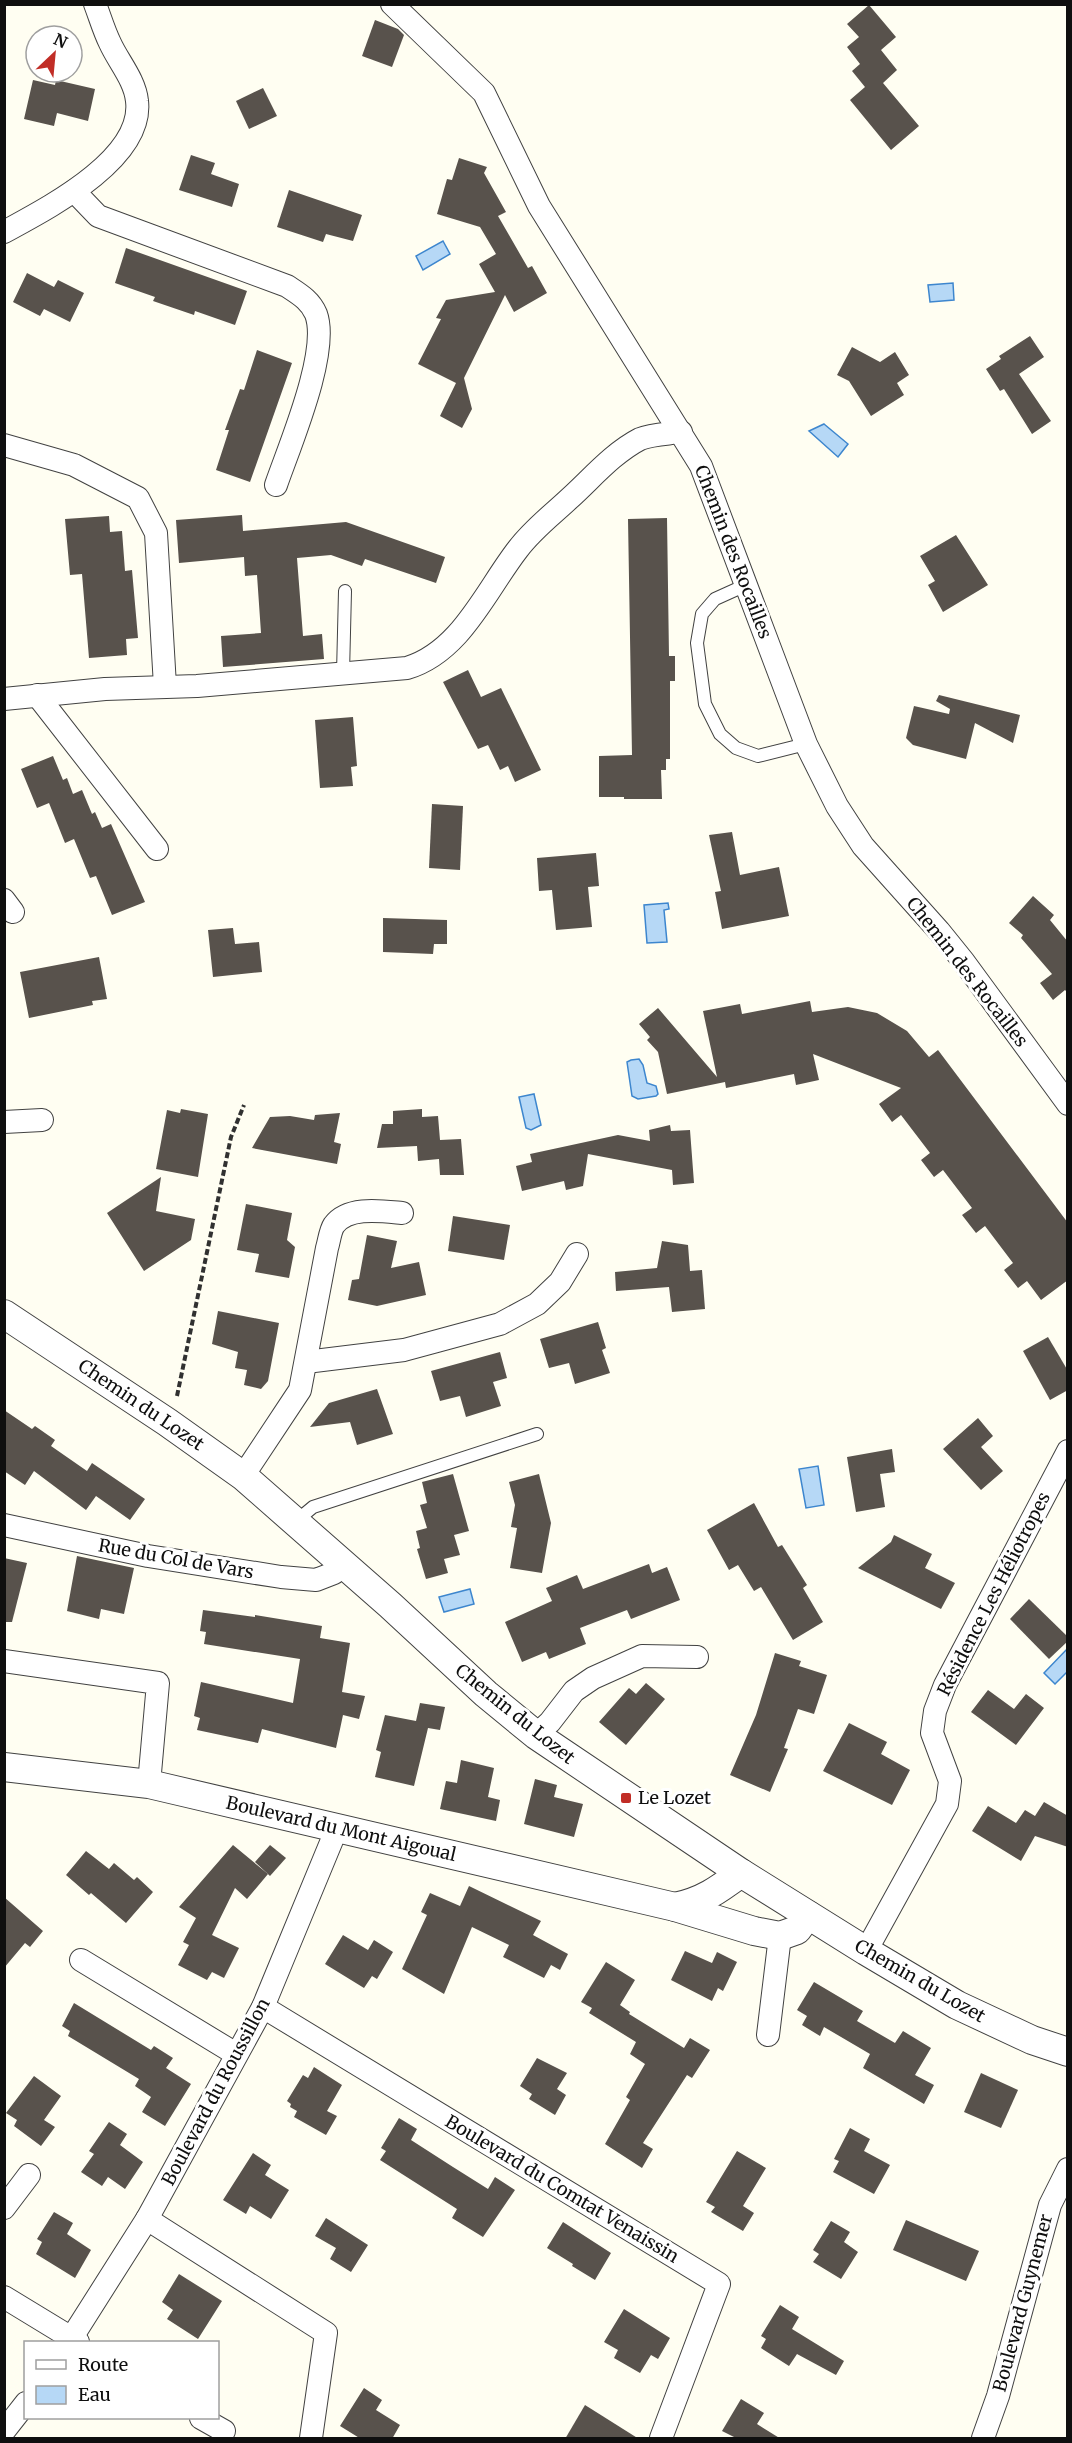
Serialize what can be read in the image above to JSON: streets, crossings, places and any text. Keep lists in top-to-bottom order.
{
  "streets": {
    "street": [
      "Chemin des Rocailles",
      "Chemin du Lozet",
      "Rue du Col de Vars",
      "Résidence Les Héliotropes",
      "Boulevard du Mont Aigoual",
      "Boulevard du Roussillon",
      "Boulevard du Comtat Venaissin",
      "Boulevard Guynemer"
    ]
  },
  "crossings": [
    ["Chemin du Lozet", "Rue du Col de Vars"],
    ["Chemin du Lozet", "Résidence Les Héliotropes"],
    ["Chemin du Lozet", "Boulevard du Mont Aigoual"],
    ["Boulevard du Mont Aigoual", "Boulevard du Roussillon"],
    ["Boulevard du Roussillon", "Boulevard du Comtat Venaissin"]
  ],
  "places": {
    "transit": ["Le Lozet"]
  },
  "legend": ["Route", "Eau"],
  "north": "top right"
}
